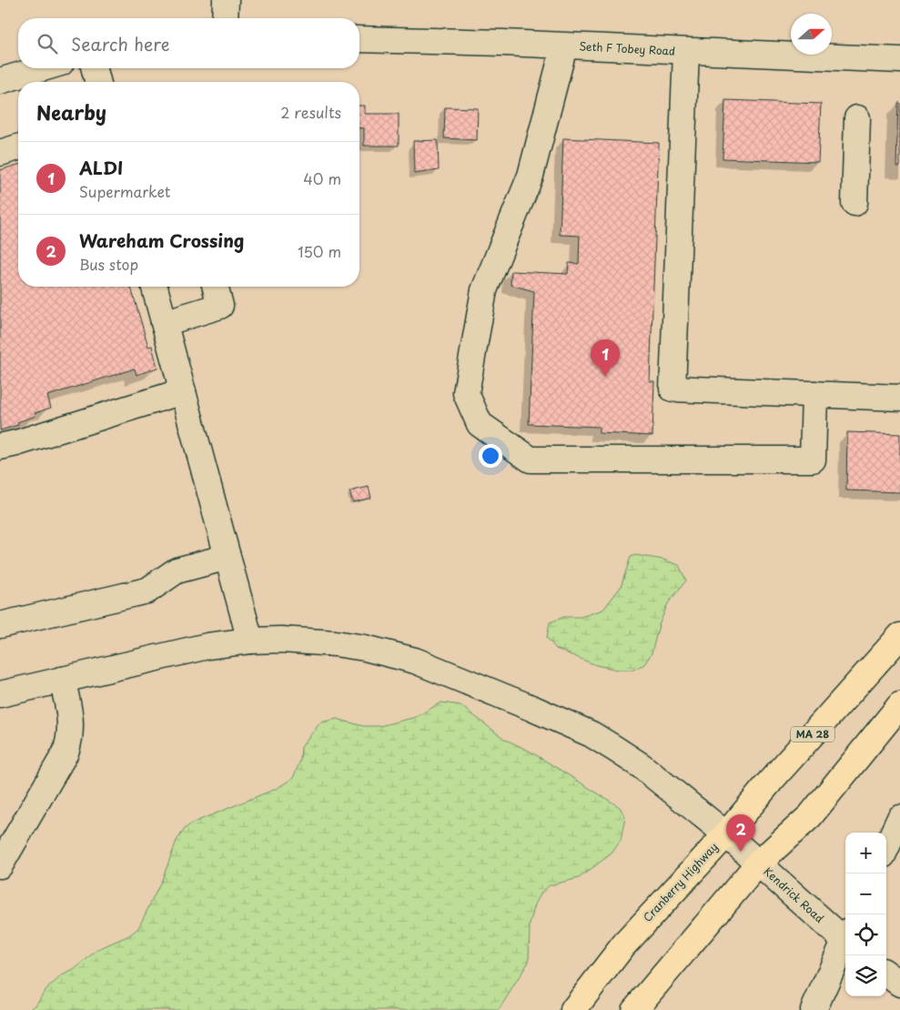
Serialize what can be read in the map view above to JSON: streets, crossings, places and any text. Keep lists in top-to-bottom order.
{
  "streets": {
    "main road": ["MA 28", "Cranberry Highway"],
    "street": ["Seth F Tobey Road", "Kendrick Road"]
  },
  "crossings": [
    ["Cranberry Highway", "Kendrick Road"]
  ],
  "north": "right",
  "page": {
    "search": "Search here",
    "heading": ["Nearby", "2 results"],
    "list": [
      {
        "mark": "1",
        "name": "ALDI",
        "note": "Supermarket",
        "value": "40 m"
      },
      {
        "mark": "2",
        "name": "Wareham Crossing",
        "note": "Bus stop",
        "value": "150 m"
      }
    ],
    "pins": ["1", "2"],
    "map_buttons": ["+", "−"]
  }
}
